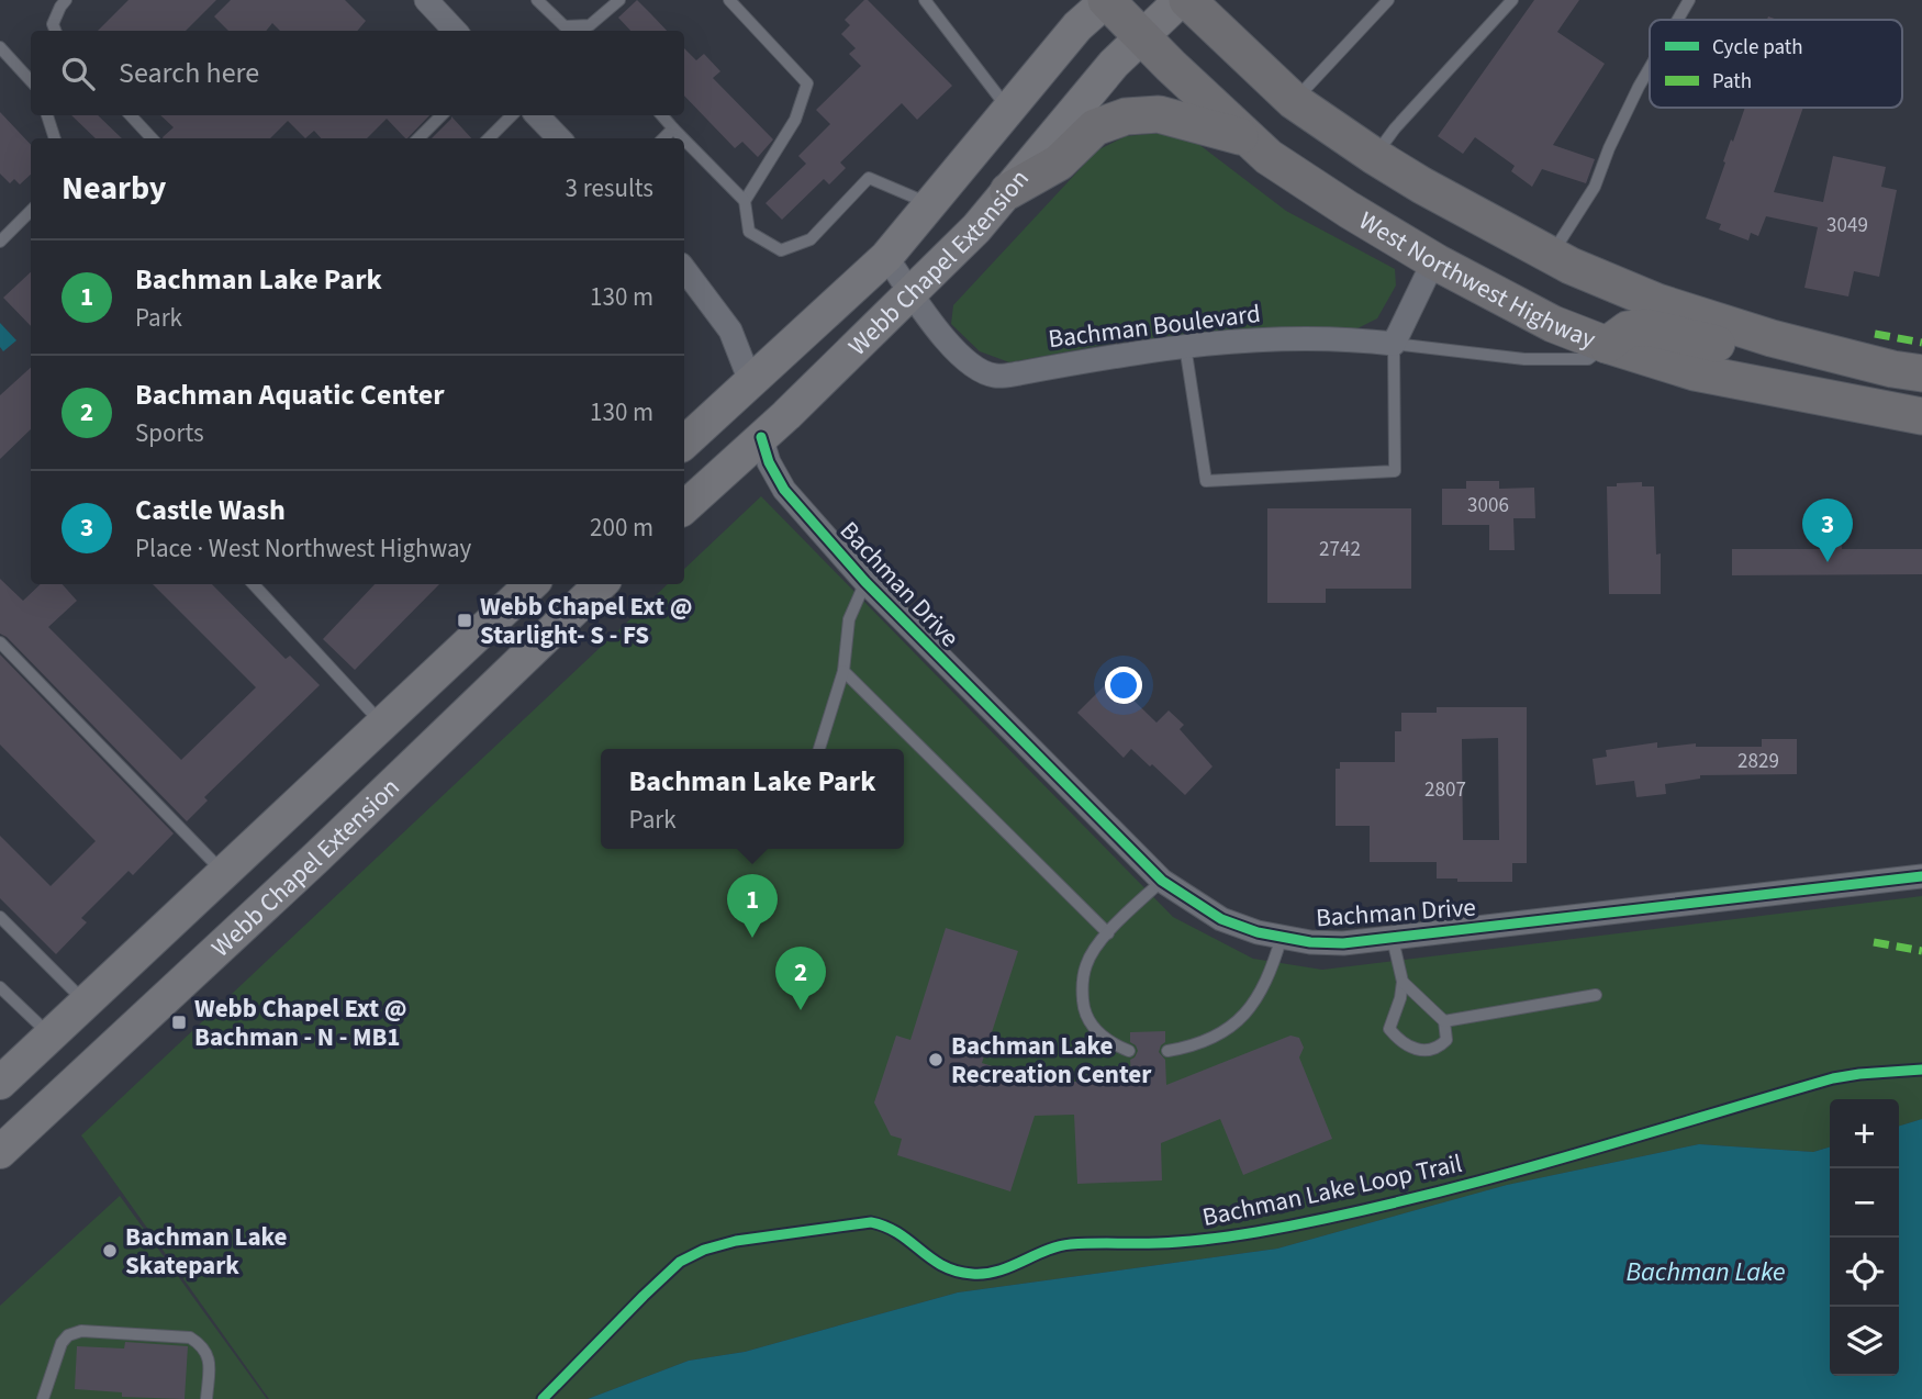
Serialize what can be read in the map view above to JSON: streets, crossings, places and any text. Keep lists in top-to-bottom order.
{
  "streets": {
    "main road": ["Webb Chapel Extension", "West Northwest Highway"],
    "street": ["Bachman Boulevard", "Bachman Drive"],
    "cycle path": ["Bachman Lake Loop Trail"]
  },
  "crossings": [
    ["Webb Chapel Extension", "West Northwest Highway"],
    ["Webb Chapel Extension", "Bachman Boulevard"],
    ["Webb Chapel Extension", "Bachman Drive"]
  ],
  "water": ["Bachman Lake"],
  "places": {
    "transit": ["Webb Chapel Ext @ Starlight- S - FS", "Webb Chapel Ext @ Bachman - N - MB1"],
    "other": ["Bachman Lake Recreation Center", "Bachman Lake Skatepark"]
  },
  "house_numbers": [
    "3049",
    "3006",
    "2742",
    "2829",
    "2807"
  ],
  "legend": ["Cycle path", "Path"],
  "page": {
    "search": "Search here",
    "heading": ["Nearby", "3 results"],
    "list": [
      {
        "mark": "1",
        "name": "Bachman Lake Park",
        "note": "Park",
        "value": "130 m"
      },
      {
        "mark": "2",
        "name": "Bachman Aquatic Center",
        "note": "Sports",
        "value": "130 m"
      },
      {
        "mark": "3",
        "name": "Castle Wash",
        "note": "Place · West Northwest Highway",
        "value": "200 m"
      }
    ],
    "pins": ["3", "1", "2"],
    "popup": ["Bachman Lake Park", "Park"],
    "map_buttons": ["+", "−"]
  }
}
